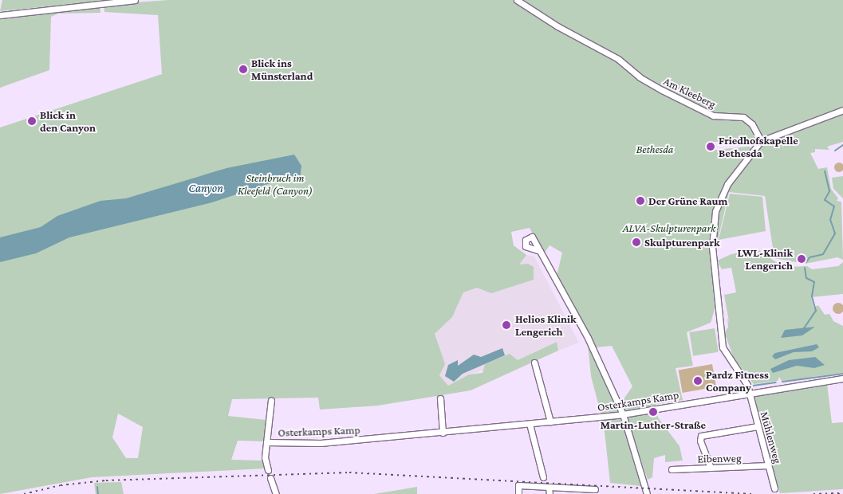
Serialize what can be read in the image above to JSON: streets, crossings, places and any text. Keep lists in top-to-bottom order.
{
  "streets": {
    "street": [
      "Am Kleeberg",
      "Osterkamps Kamp",
      "Mühlenweg",
      "Eibenweg"
    ]
  },
  "crossings": [
    ["Osterkamps Kamp", "Mühlenweg"],
    ["Mühlenweg", "Eibenweg"]
  ],
  "water": ["Canyon"],
  "parks": ["Bethesda", "Steinbruch im Kleefeld (Canyon)", "ALVA-Skulpturenpark"],
  "places": [
    "Blick ins Münsterland",
    "Blick in den Canyon",
    "Friedhofskapelle Bethesda",
    "Der Grüne Raum",
    "Skulpturenpark",
    "LWL-Klinik Lengerich",
    "Helios Klinik Lengerich",
    "Pardz Fitness Company",
    "Martin-Luther-Straße"
  ]
}
